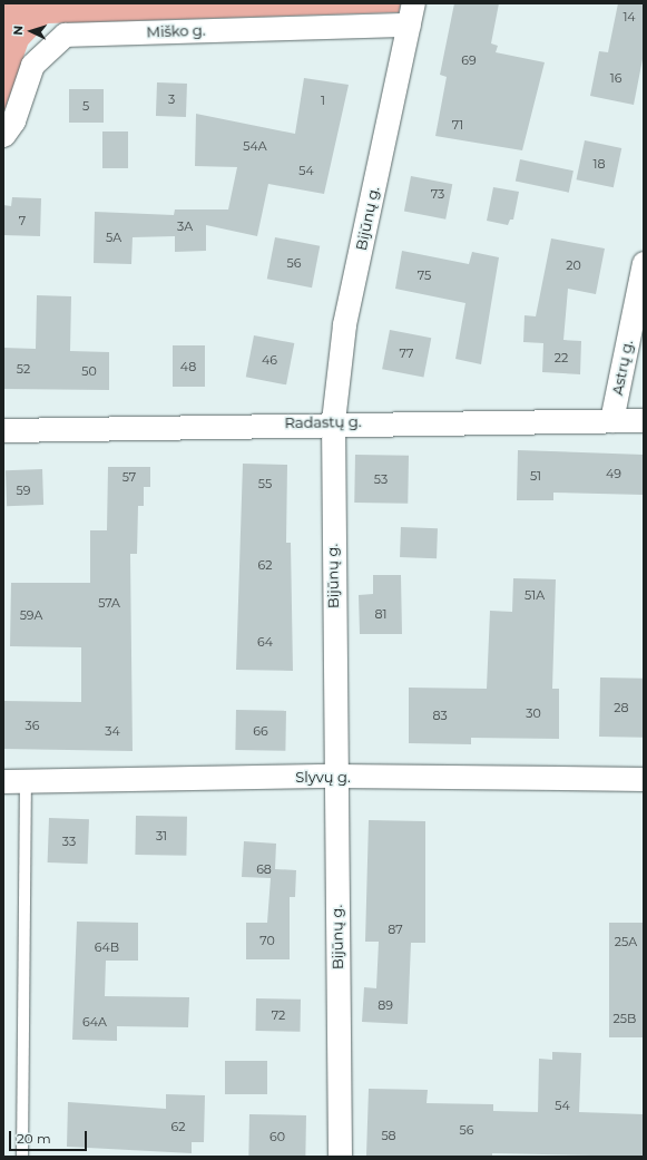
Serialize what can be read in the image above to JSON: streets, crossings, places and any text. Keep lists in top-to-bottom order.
{
  "streets": {
    "street": [
      "Miško g.",
      "Bijūnų g.",
      "Astrų g.",
      "Radastų g.",
      "Slyvų g."
    ]
  },
  "crossings": [
    ["Miško g.", "Bijūnų g."],
    ["Bijūnų g.", "Radastų g."],
    ["Bijūnų g.", "Slyvų g."],
    ["Astrų g.", "Radastų g."]
  ],
  "house_numbers": [
    "14",
    "69",
    "16",
    "3",
    "1",
    "5",
    "71",
    "54A",
    "18",
    "54",
    "73",
    "7",
    "3A",
    "5A",
    "56",
    "20",
    "75",
    "77",
    "22",
    "46",
    "48",
    "52",
    "50",
    "49",
    "51",
    "57",
    "53",
    "55",
    "59",
    "62",
    "51A",
    "57A",
    "81",
    "59A",
    "64",
    "28",
    "30",
    "83",
    "36",
    "34",
    "66",
    "31",
    "33",
    "68",
    "87",
    "70",
    "25A",
    "64B",
    "89",
    "72",
    "25B",
    "64A",
    "54",
    "62",
    "56",
    "58",
    "60"
  ],
  "scale_bar": "20 m",
  "north": "left"
}
